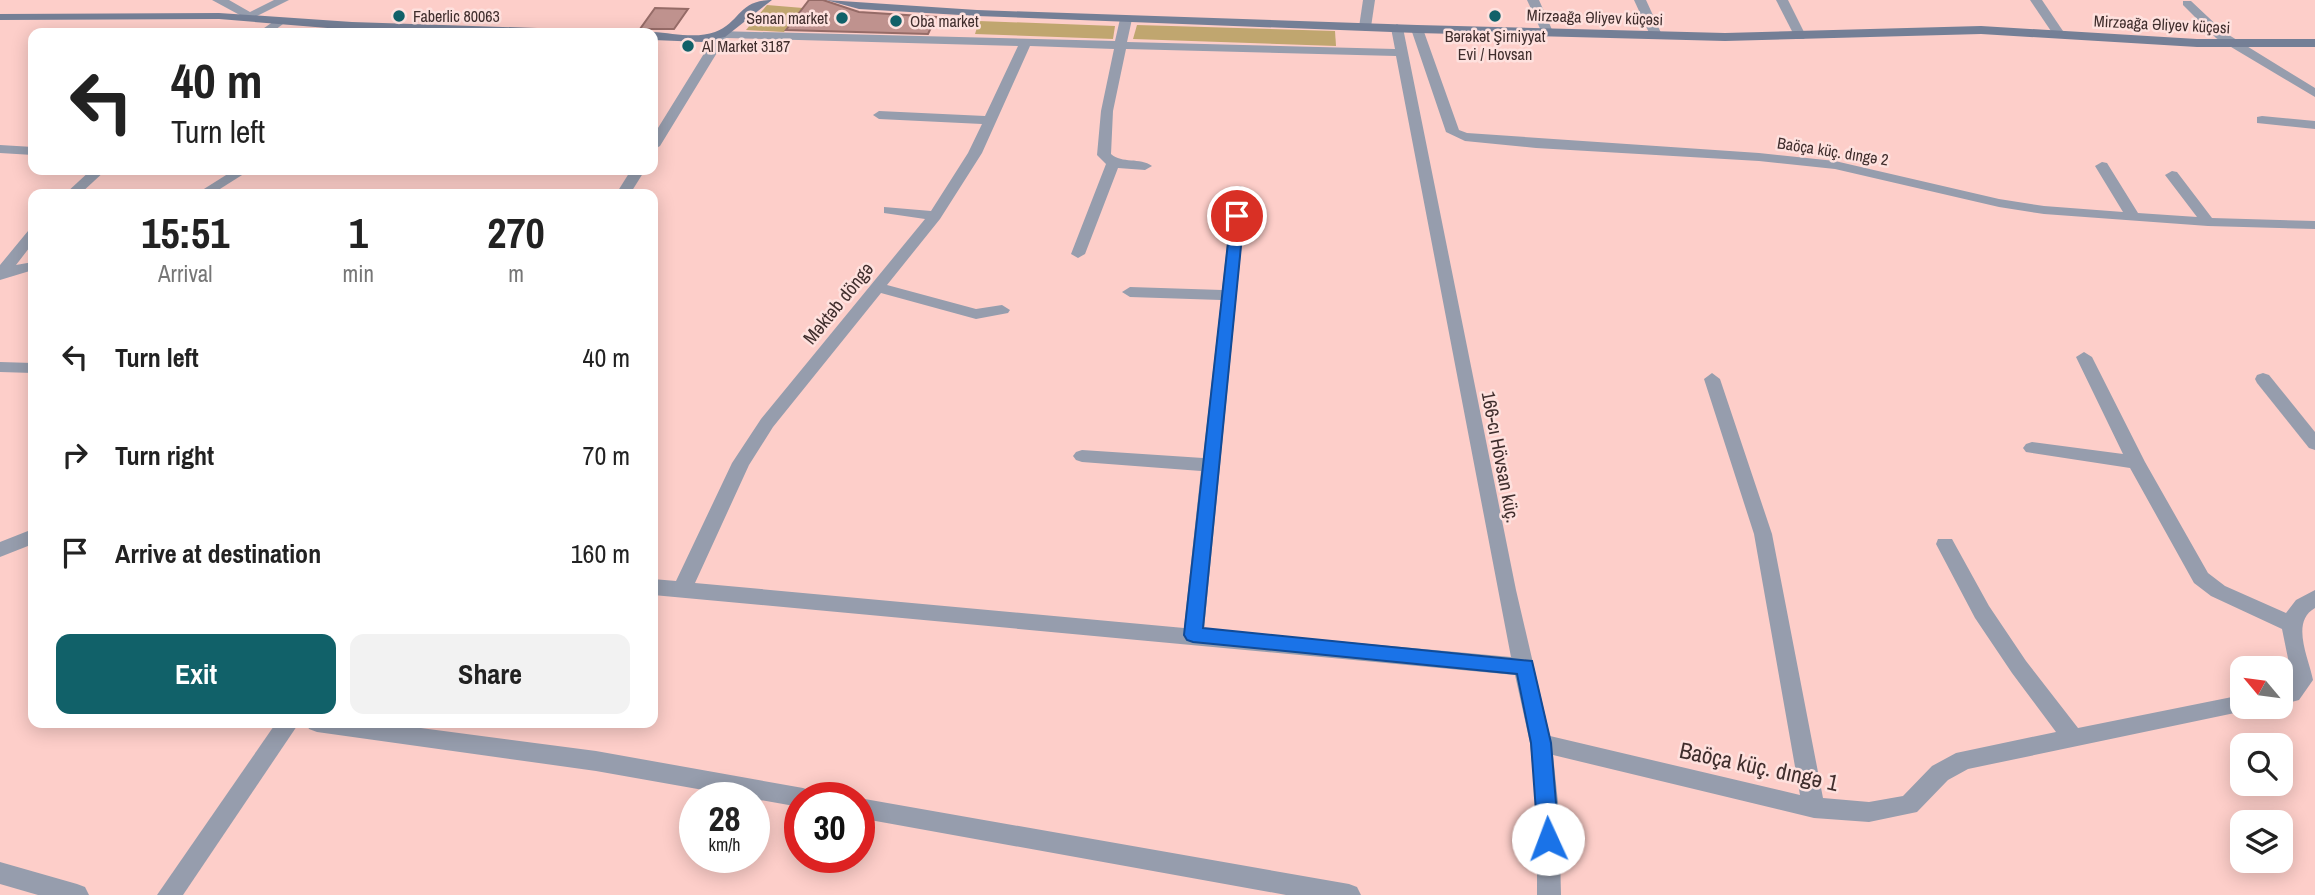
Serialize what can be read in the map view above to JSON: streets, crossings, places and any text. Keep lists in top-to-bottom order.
{
  "streets": {
    "street": [
      "Mirzəağa Əliyev küçəsi",
      "Baöça küç. dıngə 2",
      "Məktəb döngə",
      "166-cı Hövsan küç.",
      "Baöça küç. dıngə 1"
    ]
  },
  "crossings": [
    ["Mirzəağa Əliyev küçəsi", "Baöça küç. dıngə 2"],
    ["Mirzəağa Əliyev küçəsi", "166-cı Hövsan küç."],
    ["166-cı Hövsan küç.", "Baöça küç. dıngə 1"]
  ],
  "places": [
    "Faberlic 80063",
    "Bərəkət Şirniyyat Evi / Hovsan",
    "Sənan market",
    "Oba market",
    "Al Market 3187"
  ],
  "north": "top left",
  "page": {
    "turn": ["40 m", "Turn left"],
    "eta": [
      "15:51",
      "Arrival",
      "1",
      "min",
      "270",
      "m"
    ],
    "list": [
      {
        "name": "Turn left",
        "value": "40 m"
      },
      {
        "name": "Turn right",
        "value": "70 m"
      },
      {
        "name": "Arrive at destination",
        "value": "160 m"
      }
    ],
    "buttons": ["Exit", "Share"],
    "speed": "28 km/h",
    "limit": "30"
  }
}
